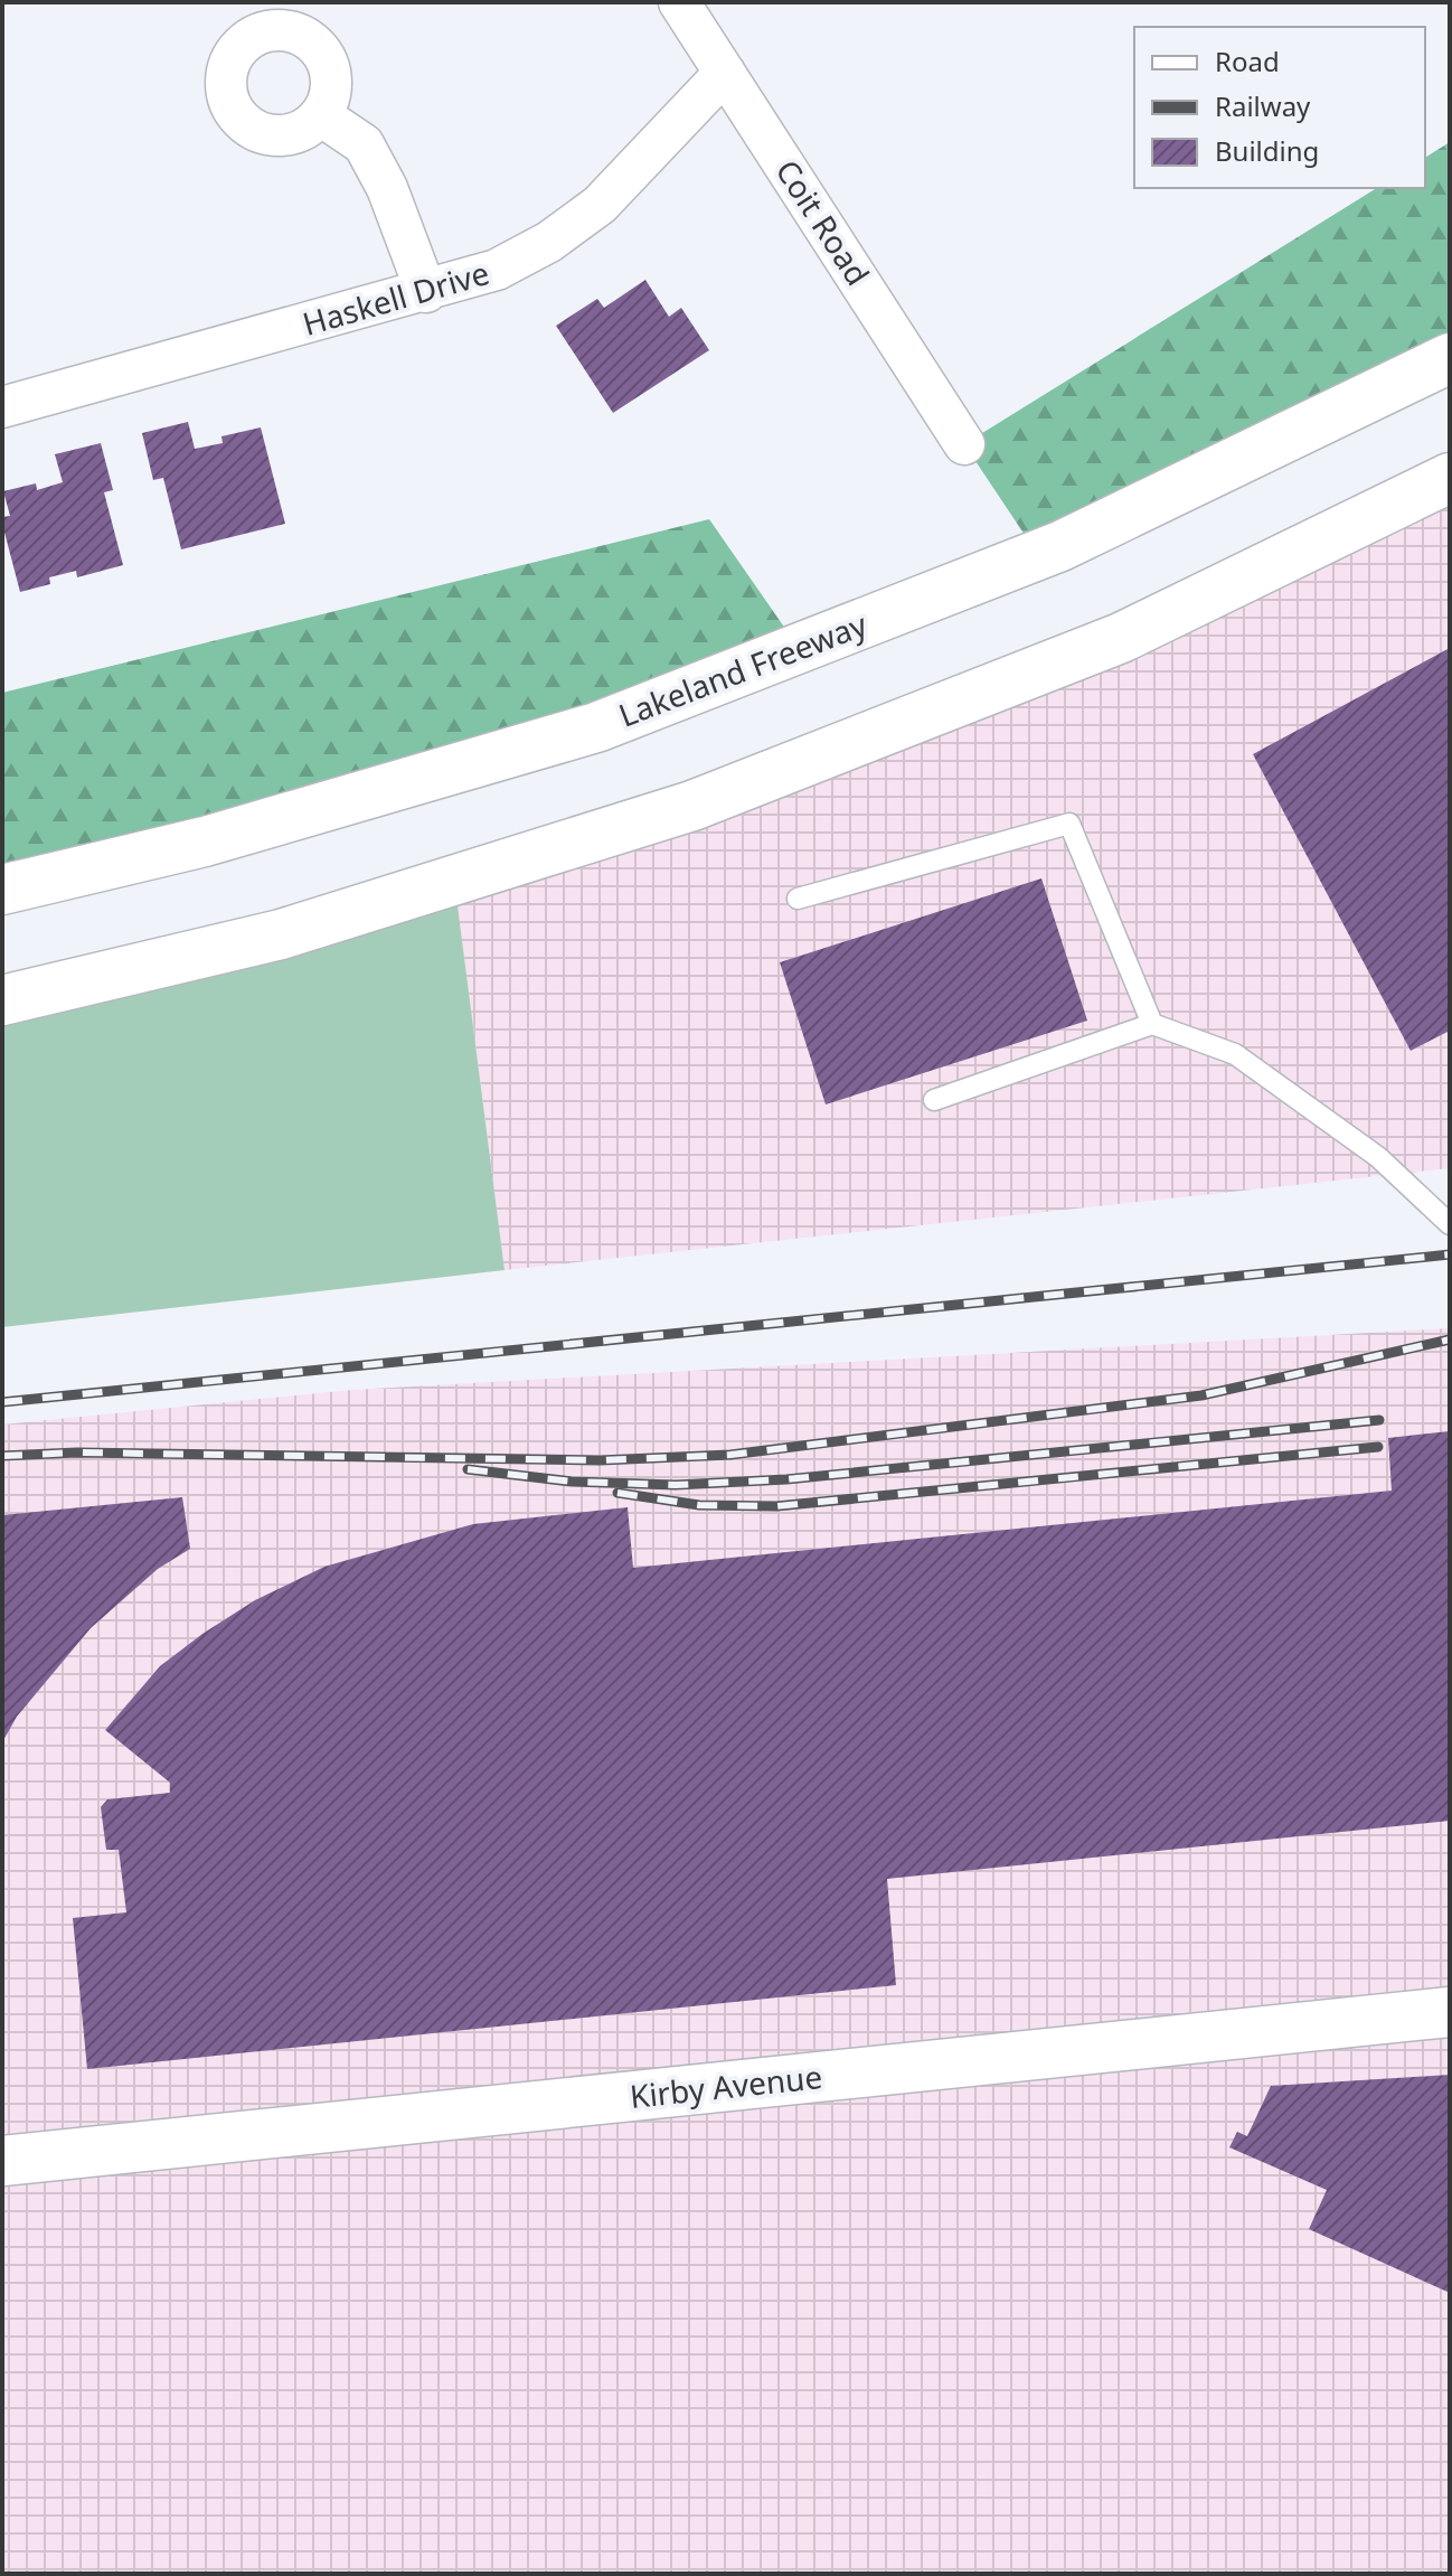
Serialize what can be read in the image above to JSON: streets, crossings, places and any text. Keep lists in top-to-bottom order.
{
  "streets": {
    "main road": ["Lakeland Freeway", "Kirby Avenue"],
    "street": ["Coit Road", "Haskell Drive"]
  },
  "crossings": [
    ["Coit Road", "Haskell Drive"]
  ],
  "legend": ["Road", "Railway", "Building"]
}
